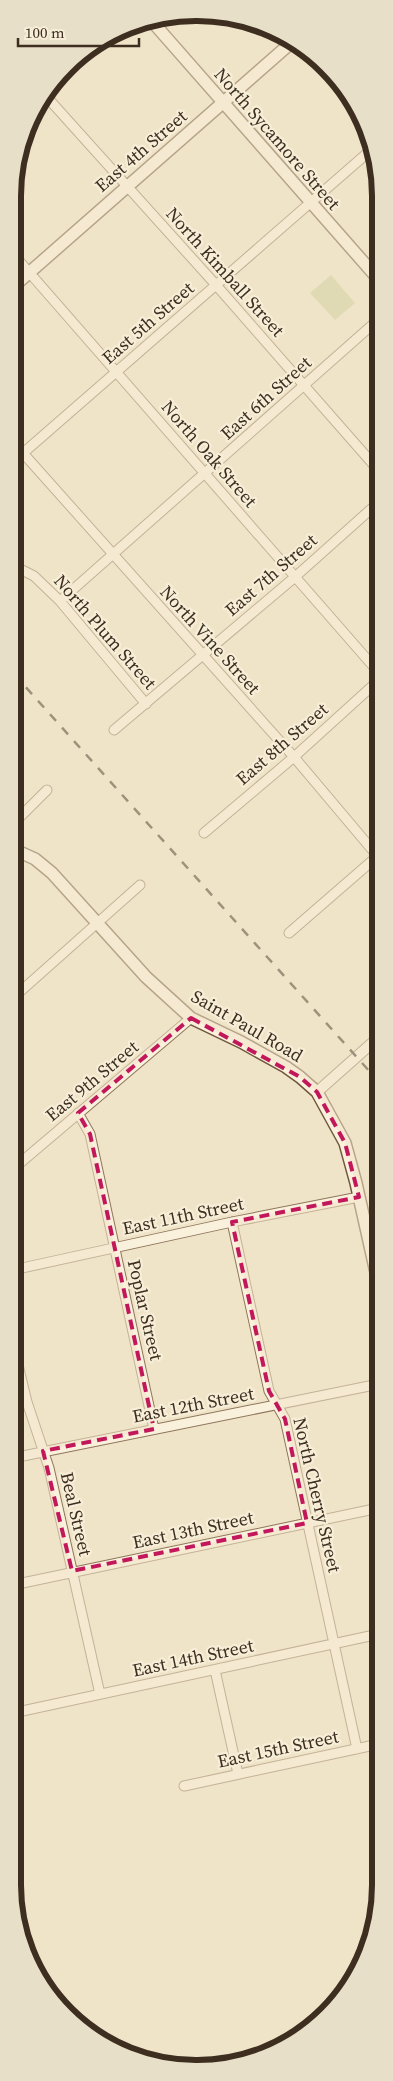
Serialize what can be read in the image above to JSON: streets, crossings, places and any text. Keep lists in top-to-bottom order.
{
  "streets": {
    "main road": ["North Sycamore Street", "East 4th Street", "Saint Paul Road"],
    "street": [
      "North Kimball Street",
      "East 5th Street",
      "East 6th Street",
      "North Oak Street",
      "East 7th Street",
      "North Plum Street",
      "North Vine Street",
      "East 8th Street",
      "East 9th Street",
      "East 11th Street",
      "Poplar Street",
      "East 12th Street",
      "North Cherry Street",
      "Beal Street",
      "East 13th Street",
      "East 14th Street",
      "East 15th Street"
    ]
  },
  "crossings": [
    ["North Sycamore Street", "East 4th Street"],
    ["North Sycamore Street", "East 5th Street"],
    ["East 4th Street", "North Kimball Street"],
    ["East 4th Street", "North Oak Street"],
    ["North Kimball Street", "East 5th Street"],
    ["North Kimball Street", "East 6th Street"],
    ["East 5th Street", "North Oak Street"],
    ["East 5th Street", "North Vine Street"],
    ["East 6th Street", "North Oak Street"],
    ["East 6th Street", "North Plum Street"],
    ["East 6th Street", "North Vine Street"],
    ["North Oak Street", "East 7th Street"],
    ["East 7th Street", "North Plum Street"],
    ["East 7th Street", "North Vine Street"],
    ["North Vine Street", "East 8th Street"],
    ["Saint Paul Road", "East 9th Street"],
    ["Saint Paul Road", "East 11th Street"],
    ["East 9th Street", "Poplar Street"],
    ["East 11th Street", "Poplar Street"],
    ["East 11th Street", "North Cherry Street"],
    ["Poplar Street", "East 12th Street"],
    ["East 12th Street", "North Cherry Street"],
    ["East 12th Street", "Beal Street"],
    ["North Cherry Street", "East 13th Street"],
    ["North Cherry Street", "East 14th Street"],
    ["North Cherry Street", "East 15th Street"],
    ["Beal Street", "East 13th Street"],
    ["Beal Street", "East 14th Street"]
  ],
  "scale_bar": "100 m"
}
